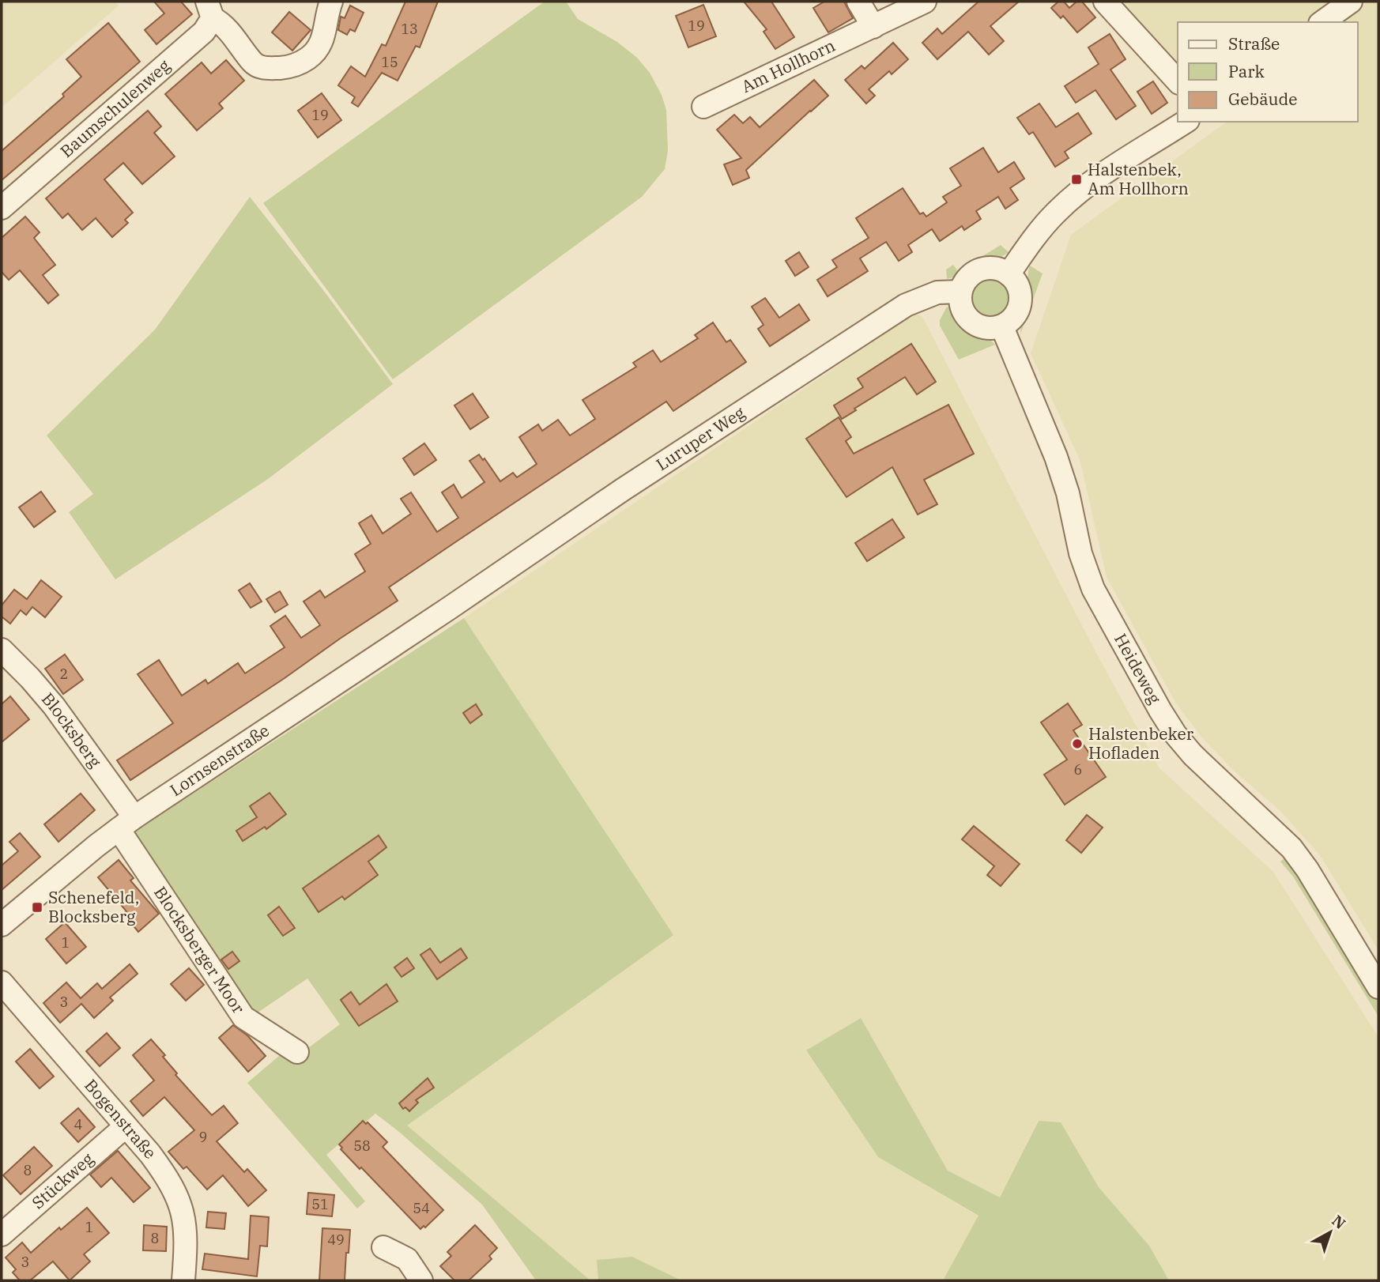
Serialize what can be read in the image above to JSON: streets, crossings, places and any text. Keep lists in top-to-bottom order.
{
  "streets": {
    "street": [
      "Am Hollhorn",
      "Baumschulenweg",
      "Luruper Weg",
      "Heideweg",
      "Blocksberg",
      "Lornsenstraße",
      "Blocksberger Moor",
      "Bogenstraße",
      "Stückweg"
    ]
  },
  "crossings": [
    ["Luruper Weg", "Heideweg"],
    ["Luruper Weg", "Lornsenstraße"],
    ["Blocksberg", "Lornsenstraße"],
    ["Blocksberg", "Blocksberger Moor"],
    ["Lornsenstraße", "Blocksberger Moor"],
    ["Bogenstraße", "Stückweg"]
  ],
  "places": {
    "transit": ["Halstenbek, Am Hollhorn", "Schenefeld, Blocksberg"],
    "other": ["Halstenbeker Hofladen"]
  },
  "house_numbers": [
    "19",
    "13",
    "15",
    "19",
    "2",
    "6",
    "1",
    "3",
    "4",
    "9",
    "58",
    "8",
    "51",
    "54",
    "1",
    "8",
    "49",
    "3"
  ],
  "legend": ["Straße", "Park", "Gebäude"],
  "north": "top right"
}
